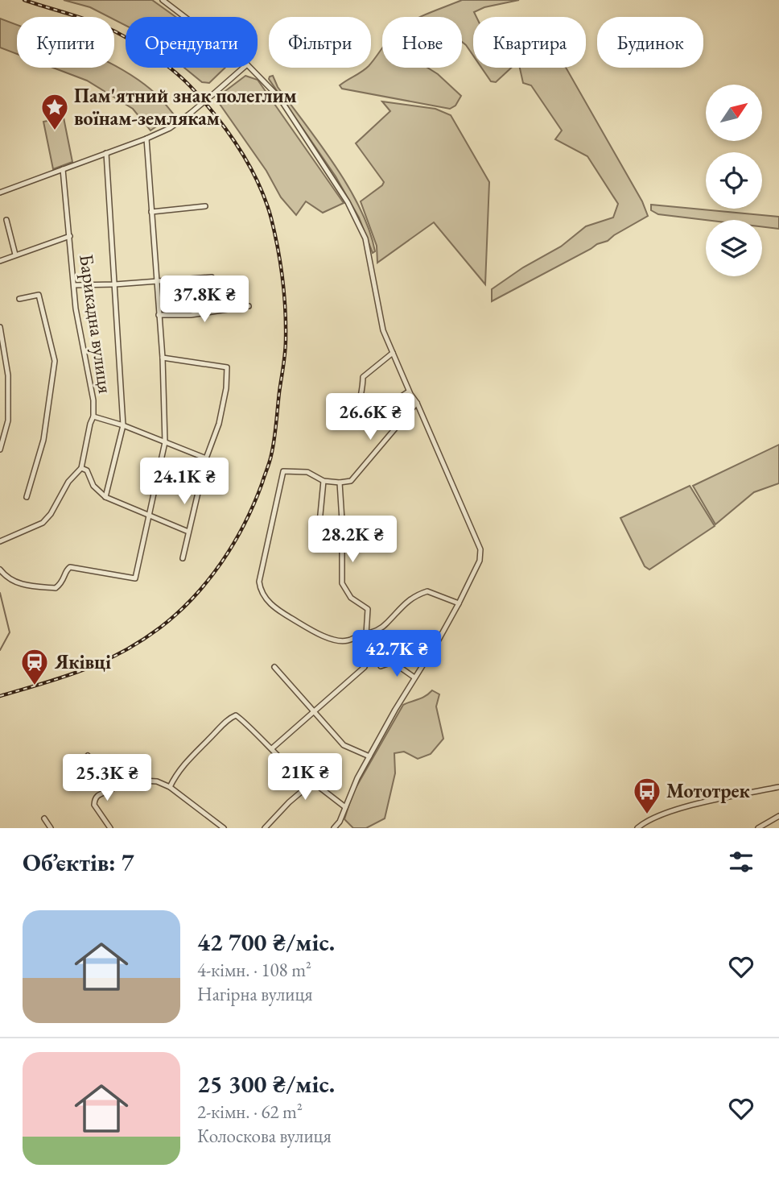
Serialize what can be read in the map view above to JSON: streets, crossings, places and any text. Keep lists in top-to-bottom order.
{
  "streets": {
    "street": ["Барикадна вулиця"]
  },
  "places": {
    "place": ["Пам'ятний знак полеглим воїнам-землякам"],
    "station": ["Яківці"],
    "bus stop": ["Мототрек"]
  },
  "north": "top right",
  "page": {
    "chip": [
      "Купити",
      "Орендувати",
      "Фільтри",
      "Нове",
      "Квартира",
      "Будинок"
    ],
    "price": [
      "37.8K ₴",
      "26.6K ₴",
      "24.1K ₴",
      "28.2K ₴",
      "42.7K ₴",
      "21K ₴",
      "25.3K ₴"
    ],
    "heading": "Об’єктів: 7",
    "list": [
      {
        "name": "42 700 ₴/міс.",
        "note": "4-кімн. · 108 m² · Нагірна вулиця"
      },
      {
        "name": "25 300 ₴/міс.",
        "note": "2-кімн. · 62 m² · Колоскова вулиця"
      }
    ]
  }
}
